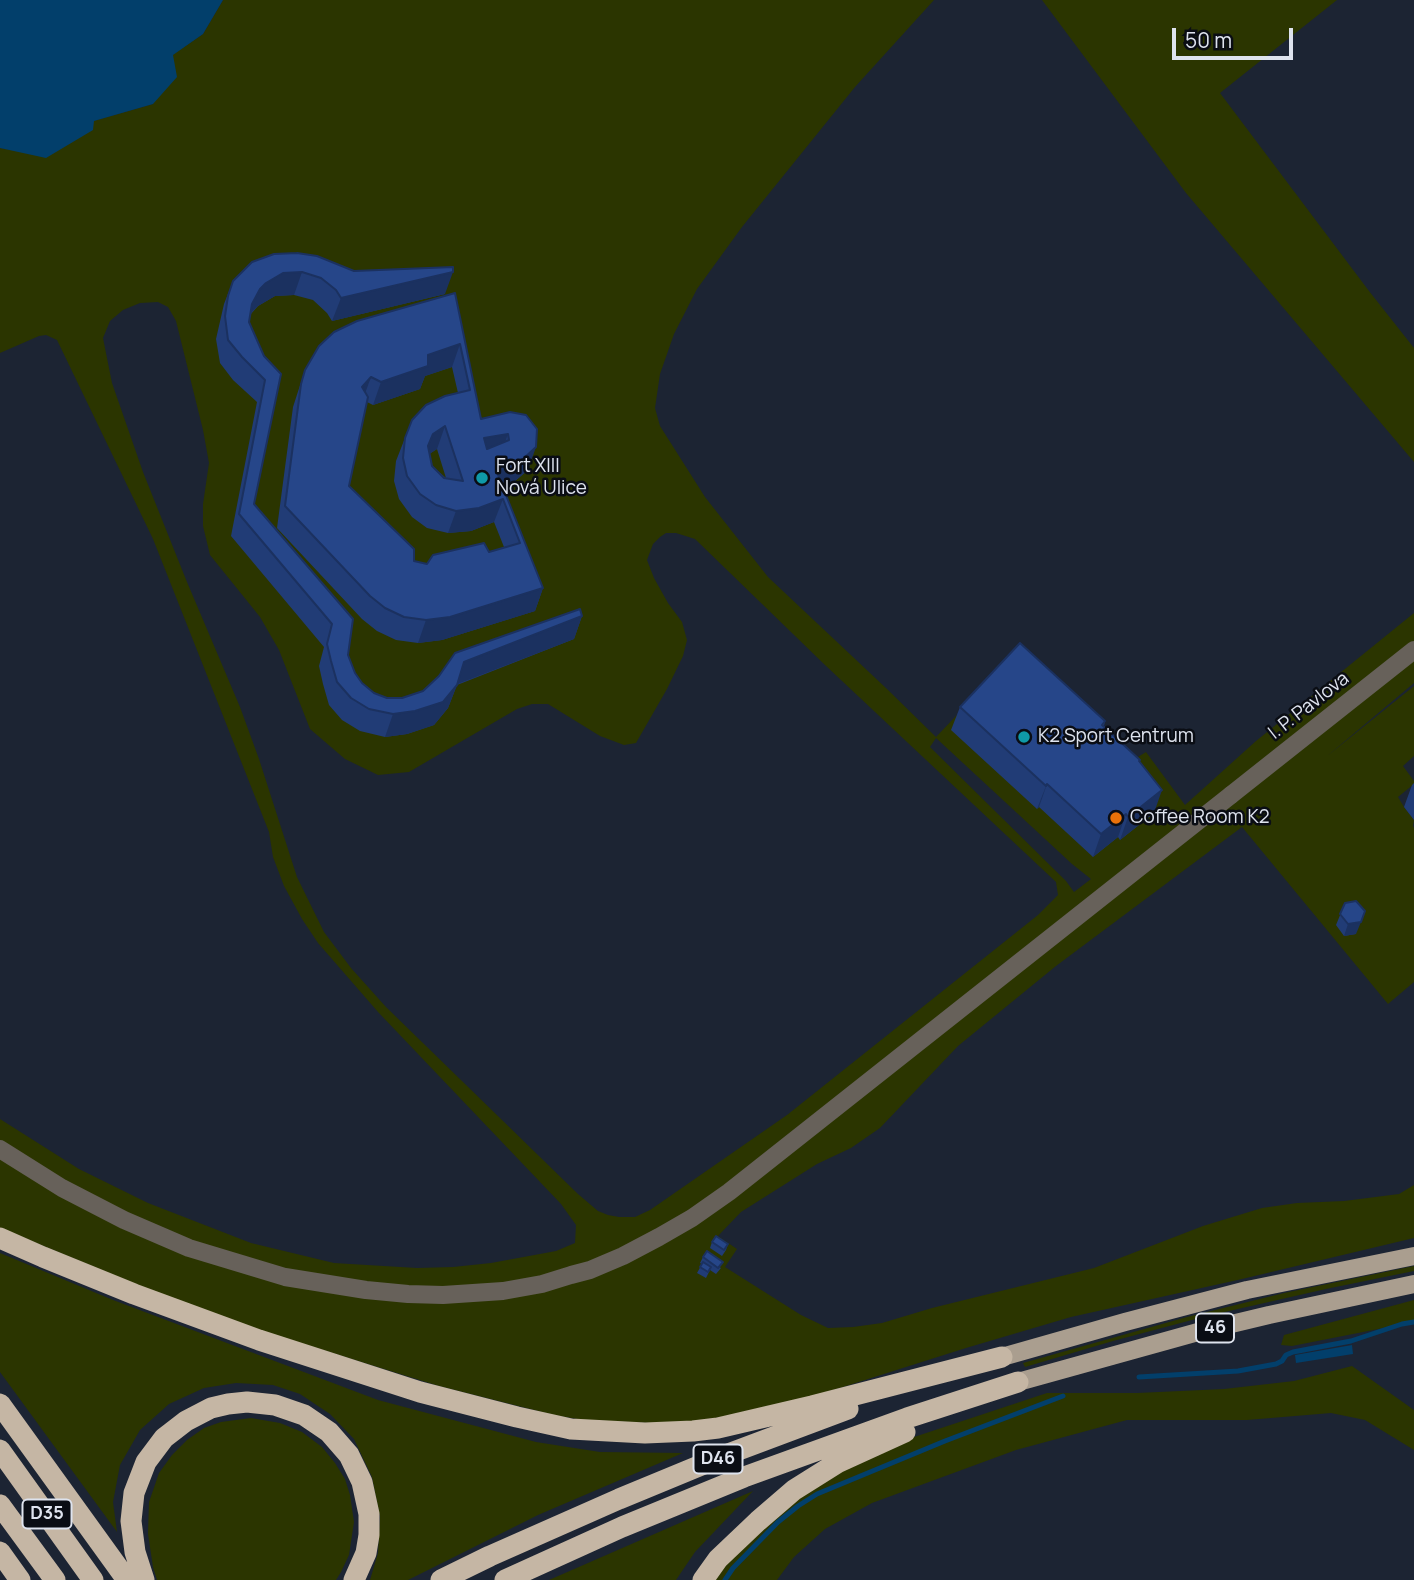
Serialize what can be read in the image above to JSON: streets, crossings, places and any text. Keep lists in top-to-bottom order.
{
  "streets": {
    "highway": ["D46", "D35"],
    "main road": ["46"],
    "street": ["I. P. Pavlova"]
  },
  "crossings": [
    ["46", "D46"]
  ],
  "places": ["Fort XIII Nová Ulice", "K2 Sport Centrum", "Coffee Room K2"],
  "scale_bar": "50 m"
}
